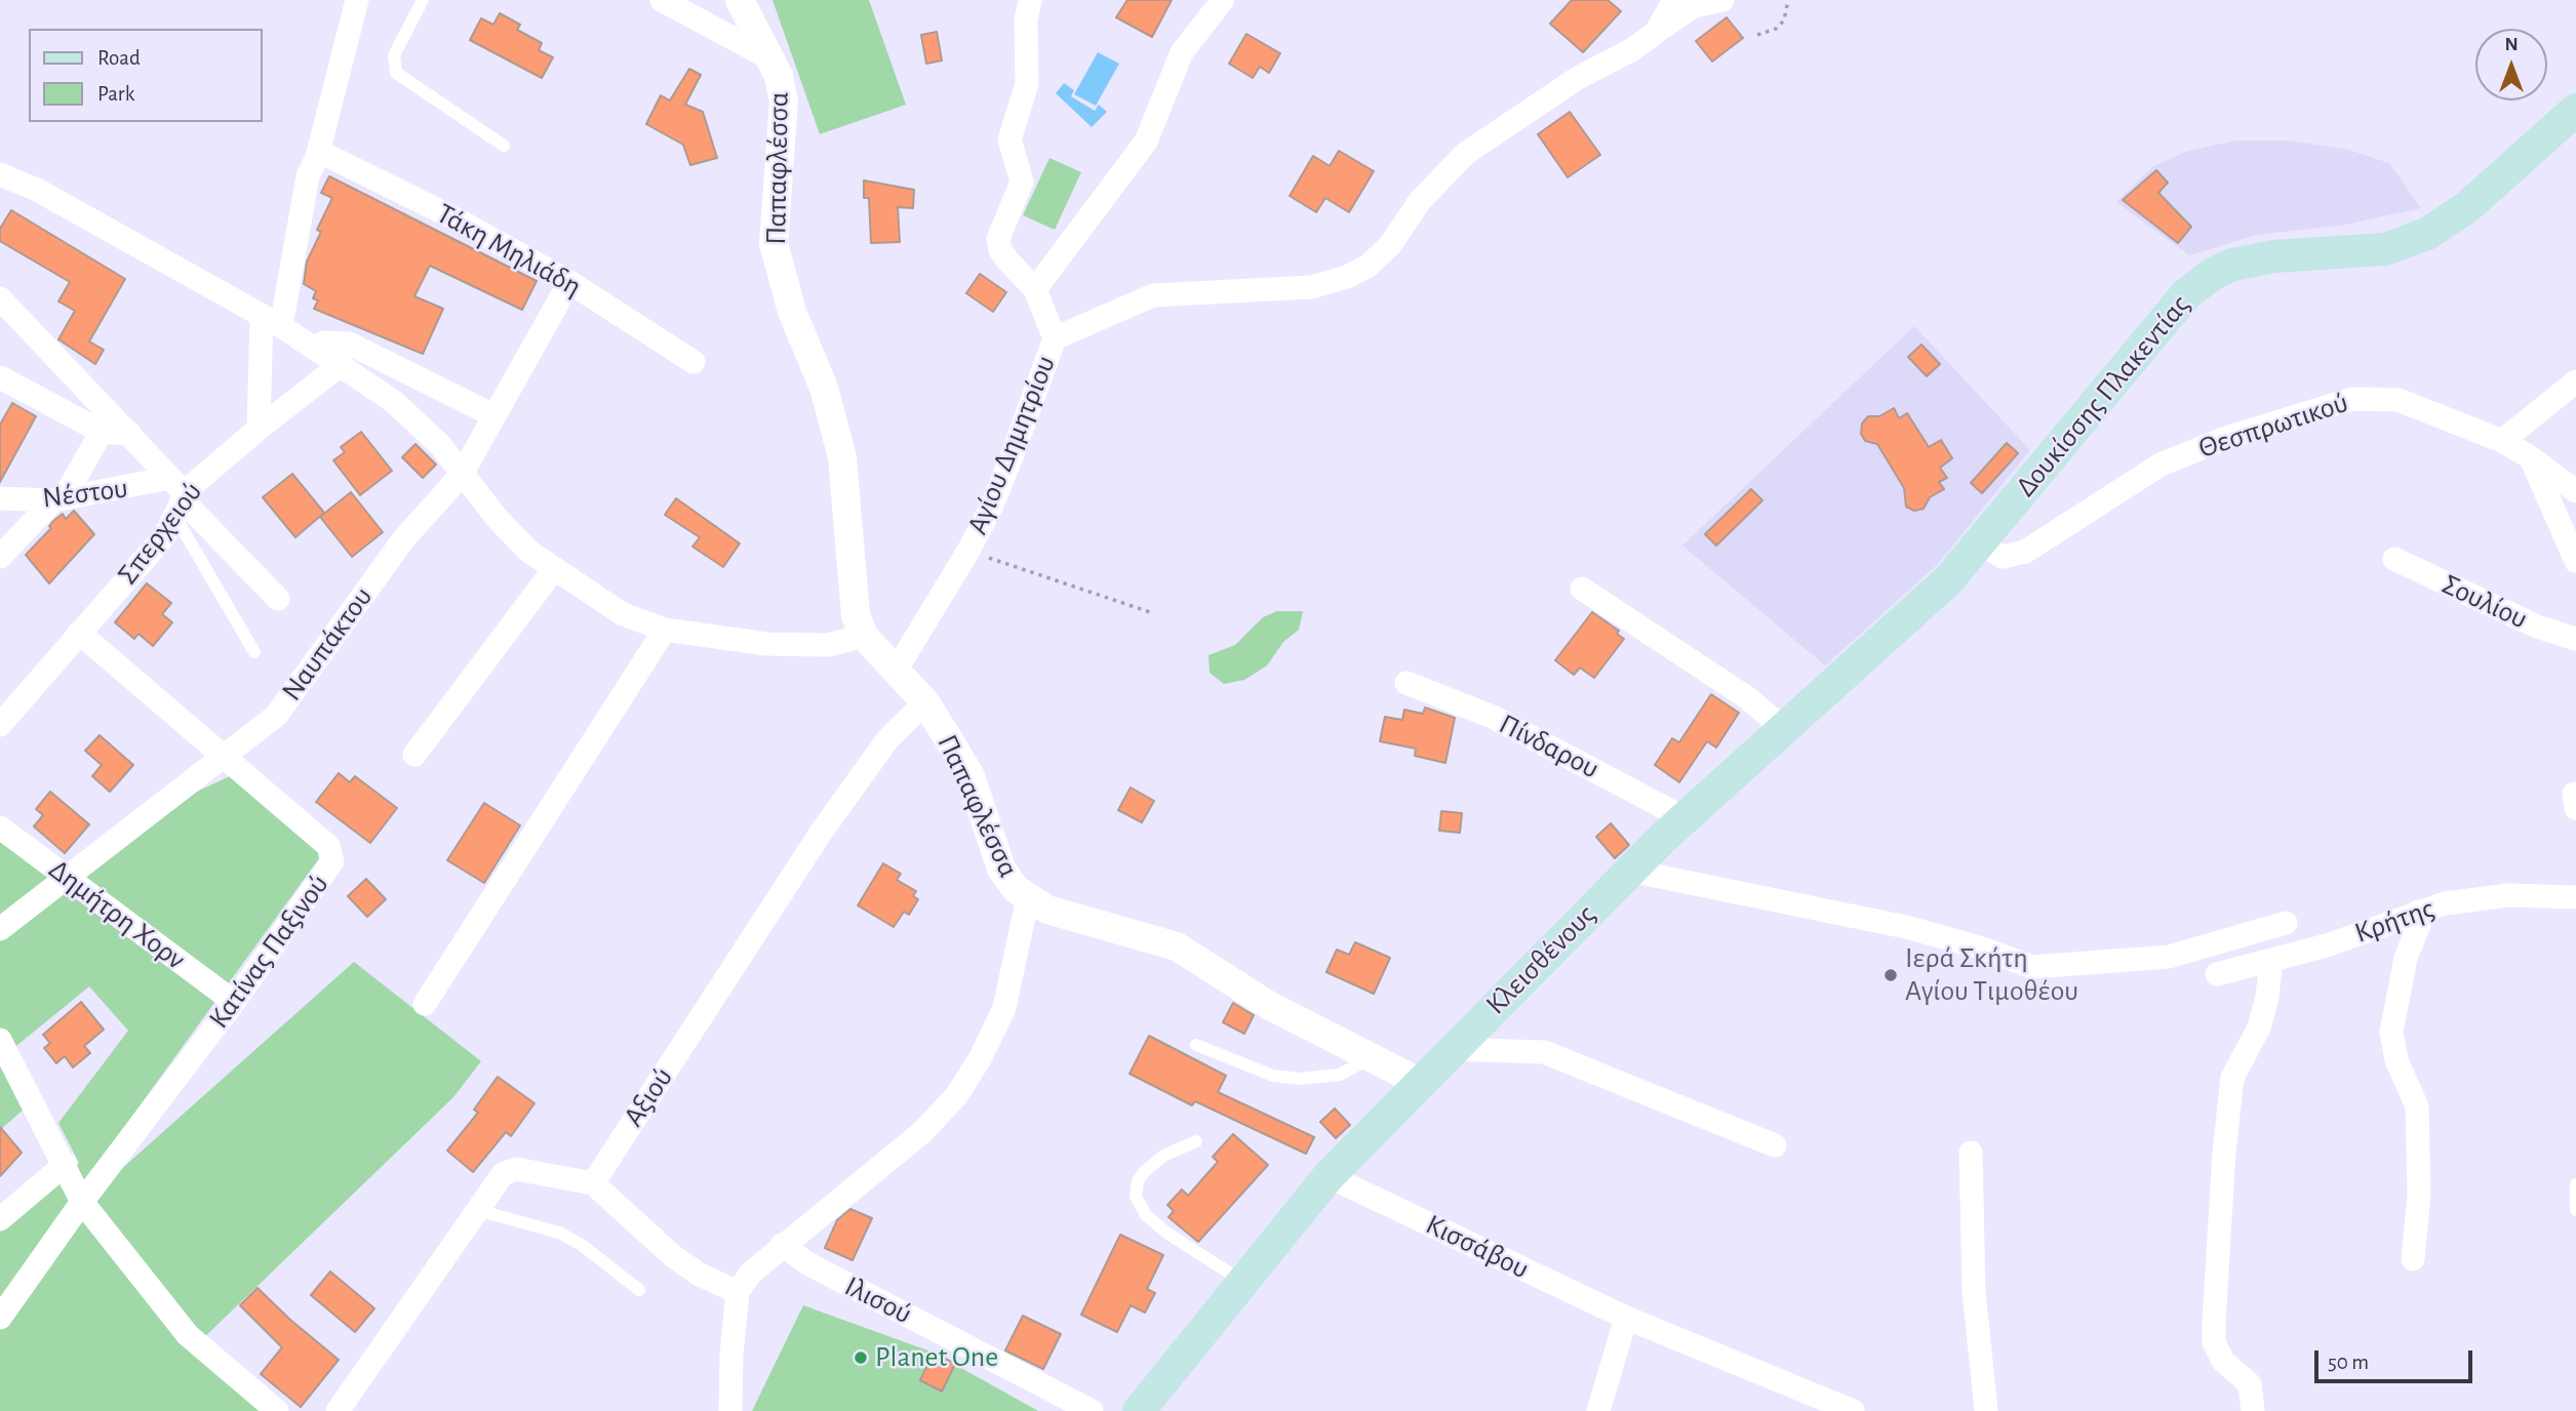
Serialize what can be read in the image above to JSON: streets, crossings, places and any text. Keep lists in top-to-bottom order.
{
  "streets": {
    "main road": ["Δουκίσσης Πλακεντίας", "Κλεισθένους"],
    "street": [
      "Παπαφλέσσα",
      "Τάκη Μηλιάδη",
      "Θεσπρωτικού",
      "Αγίου Δημητρίου",
      "Νέστου",
      "Σπερχειού",
      "Σουλίου",
      "Ναυπάκτου",
      "Πίνδαρου",
      "Δημήτρη Χορν",
      "Κρήτης",
      "Κατίνας Παξινού",
      "Αξιού",
      "Κισσάβου",
      "Ιλισού"
    ]
  },
  "crossings": [
    ["Παπαφλέσσα", "Αγίου Δημητρίου"],
    ["Παπαφλέσσα", "Κλεισθένους"],
    ["Παπαφλέσσα", "Αξιού"],
    ["Τάκη Μηλιάδη", "Ναυπάκτου"],
    ["Δουκίσσης Πλακεντίας", "Θεσπρωτικού"],
    ["Δουκίσσης Πλακεντίας", "Κλεισθένους"],
    ["Θεσπρωτικού", "Κλεισθένους"],
    ["Νέστου", "Σπερχειού"],
    ["Σπερχειού", "Κατίνας Παξινού"],
    ["Ναυπάκτου", "Δημήτρη Χορν"],
    ["Ναυπάκτου", "Κατίνας Παξινού"],
    ["Πίνδαρου", "Κλεισθένους"],
    ["Δημήτρη Χορν", "Κατίνας Παξινού"],
    ["Κλεισθένους", "Κισσάβου"]
  ],
  "places": ["Ιερά Σκήτη Αγίου Τιμοθέου", "Planet One"],
  "legend": ["Road", "Park"],
  "scale_bar": "50 m",
  "north": "top"
}
